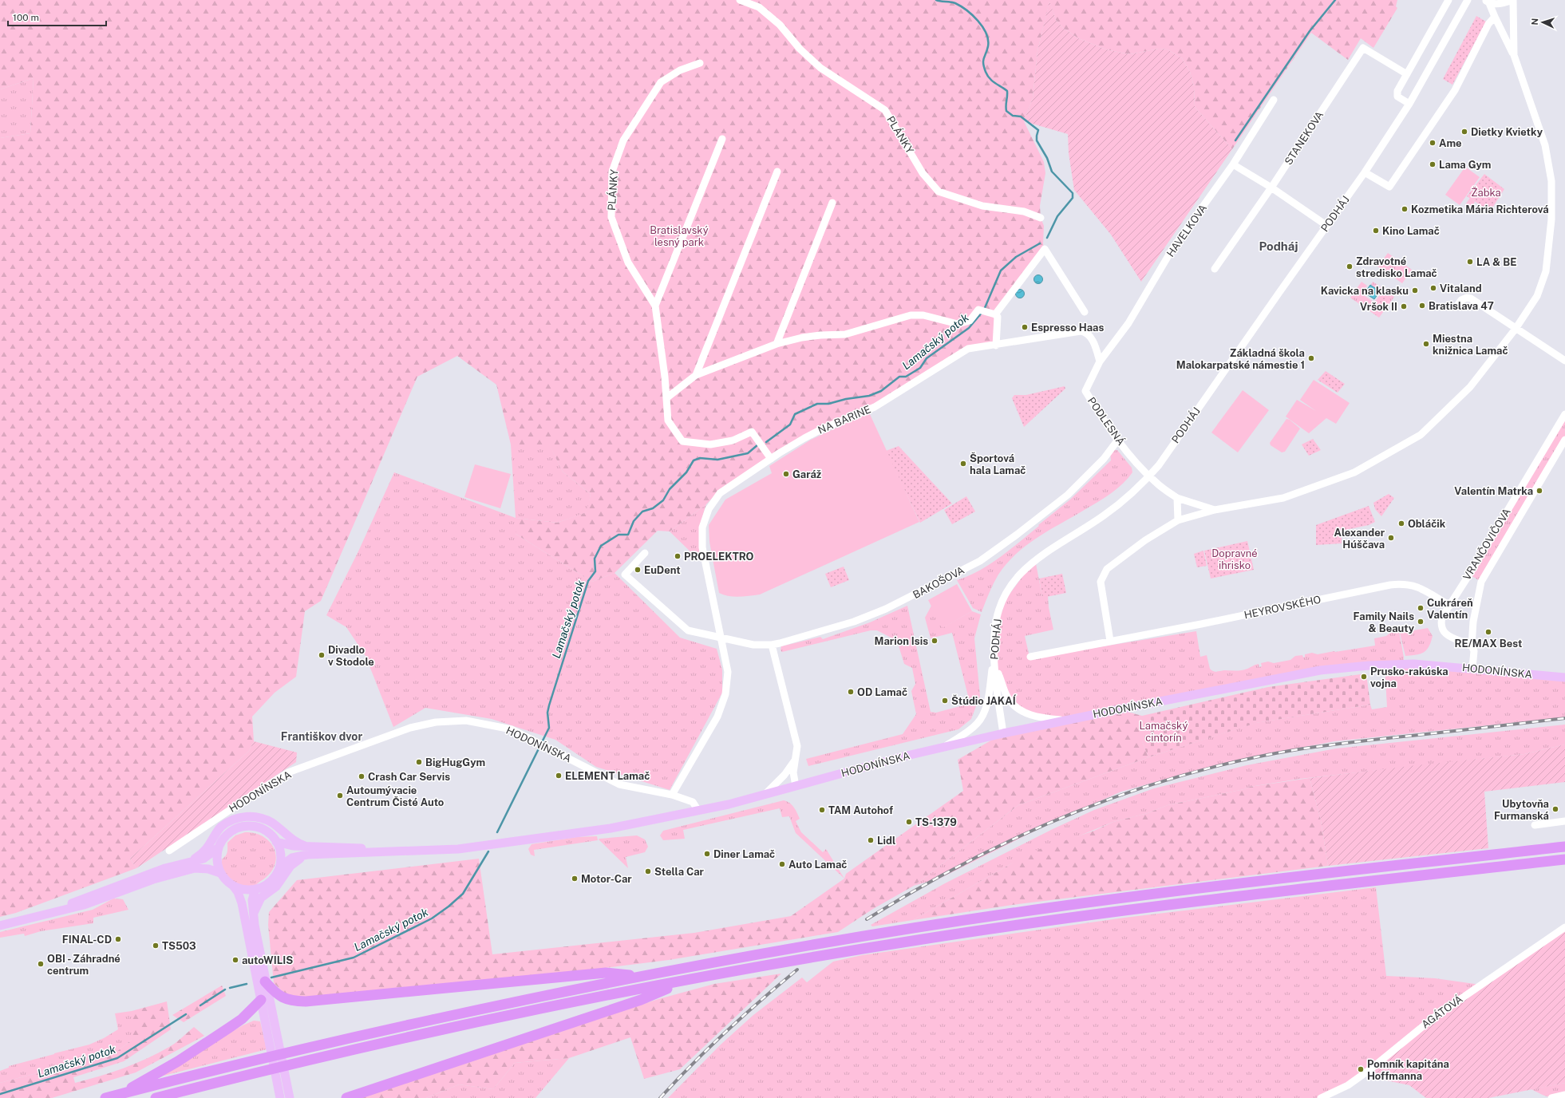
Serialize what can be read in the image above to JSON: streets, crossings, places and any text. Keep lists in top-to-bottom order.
{
  "streets": {
    "main road": ["HODONÍNSKA"],
    "street": [
      "PLÁNKY",
      "STANEKOVA",
      "PODHÁJ",
      "HAVELKOVA",
      "NA BARINE",
      "PODLESNÁ",
      "VRANČOVIČOVA",
      "BAKOŠOVA",
      "HEYROVSKÉHO",
      "AGÁTOVÁ"
    ]
  },
  "crossings": [
    ["PLÁNKY", "NA BARINE"],
    ["PODHÁJ", "PODLESNÁ"],
    ["PODHÁJ", "HODONÍNSKA"],
    ["HAVELKOVA", "NA BARINE"],
    ["HAVELKOVA", "PODLESNÁ"],
    ["NA BARINE", "PODLESNÁ"],
    ["NA BARINE", "BAKOŠOVA"],
    ["NA BARINE", "HODONÍNSKA"],
    ["PODLESNÁ", "BAKOŠOVA"],
    ["VRANČOVIČOVA", "HEYROVSKÉHO"],
    ["VRANČOVIČOVA", "HODONÍNSKA"]
  ],
  "districts": ["Podháj", "Františkov dvor"],
  "water": ["Lamačský potok"],
  "parks": [
    "Žabka",
    "Bratislavský lesný park",
    "Dopravné ihrisko",
    "Lamačský cintorín"
  ],
  "places": [
    "Dietky Kvietky",
    "Ame",
    "Lama Gym",
    "Kozmetika Mária Richterová",
    "Kino Lamač",
    "LA & BE",
    "Zdravotné stredisko Lamač",
    "Vitaland",
    "Kavicka na klasku",
    "Bratislava 47",
    "Vršok II",
    "Espresso Haas",
    "Miestna knižnica Lamač",
    "Základná škola Malokarpatské námestie 1",
    "Športová hala Lamač",
    "Garáž",
    "Valentín Matrka",
    "Obláčik",
    "Alexander Húščava",
    "PROELEKTRO",
    "EuDent",
    "Cukráreň Valentín",
    "Family Nails & Beauty",
    "RE/MAX Best",
    "Marion Isis",
    "Divadlo v Stodole",
    "Prusko-rakúska vojna",
    "OD Lamač",
    "Štúdio JAKAÍ",
    "BigHugGym",
    "ELEMENT Lamač",
    "Crash Car Servis",
    "Autoumývacie Centrum Čisté Auto",
    "Ubytovňa Furmanská",
    "TAM Autohof",
    "TS-1379",
    "Lidl",
    "Diner Lamač",
    "Auto Lamač",
    "Stella Car",
    "Motor-Car",
    "FINAL-CD",
    "TS503",
    "autoWILIS",
    "OBI - Záhradné centrum",
    "Pomník kapitána Hoffmanna"
  ],
  "scale_bar": "100 m",
  "north": "left"
}
